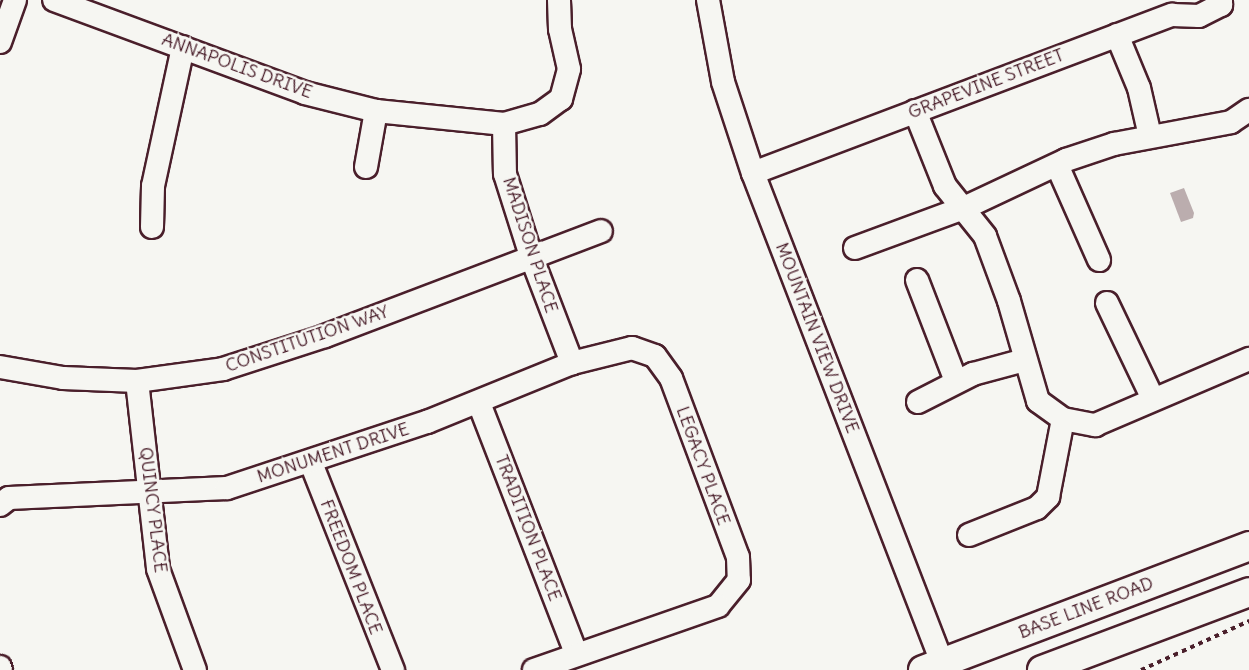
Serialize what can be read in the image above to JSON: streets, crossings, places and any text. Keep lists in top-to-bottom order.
{
  "streets": {
    "main road": ["BASE LINE ROAD"],
    "street": [
      "ANNAPOLIS DRIVE",
      "GRAPEVINE STREET",
      "MADISON PLACE",
      "MOUNTAIN VIEW DRIVE",
      "CONSTITUTION WAY",
      "MONUMENT DRIVE",
      "LEGACY PLACE",
      "QUINCY PLACE",
      "TRADITION PLACE",
      "FREEDOM PLACE"
    ]
  },
  "crossings": [
    ["ANNAPOLIS DRIVE", "MADISON PLACE"],
    ["GRAPEVINE STREET", "MOUNTAIN VIEW DRIVE"],
    ["MADISON PLACE", "CONSTITUTION WAY"],
    ["MADISON PLACE", "MONUMENT DRIVE"],
    ["MOUNTAIN VIEW DRIVE", "BASE LINE ROAD"],
    ["CONSTITUTION WAY", "QUINCY PLACE"],
    ["MONUMENT DRIVE", "LEGACY PLACE"],
    ["MONUMENT DRIVE", "QUINCY PLACE"],
    ["MONUMENT DRIVE", "TRADITION PLACE"],
    ["MONUMENT DRIVE", "FREEDOM PLACE"],
    ["LEGACY PLACE", "TRADITION PLACE"]
  ]
}
